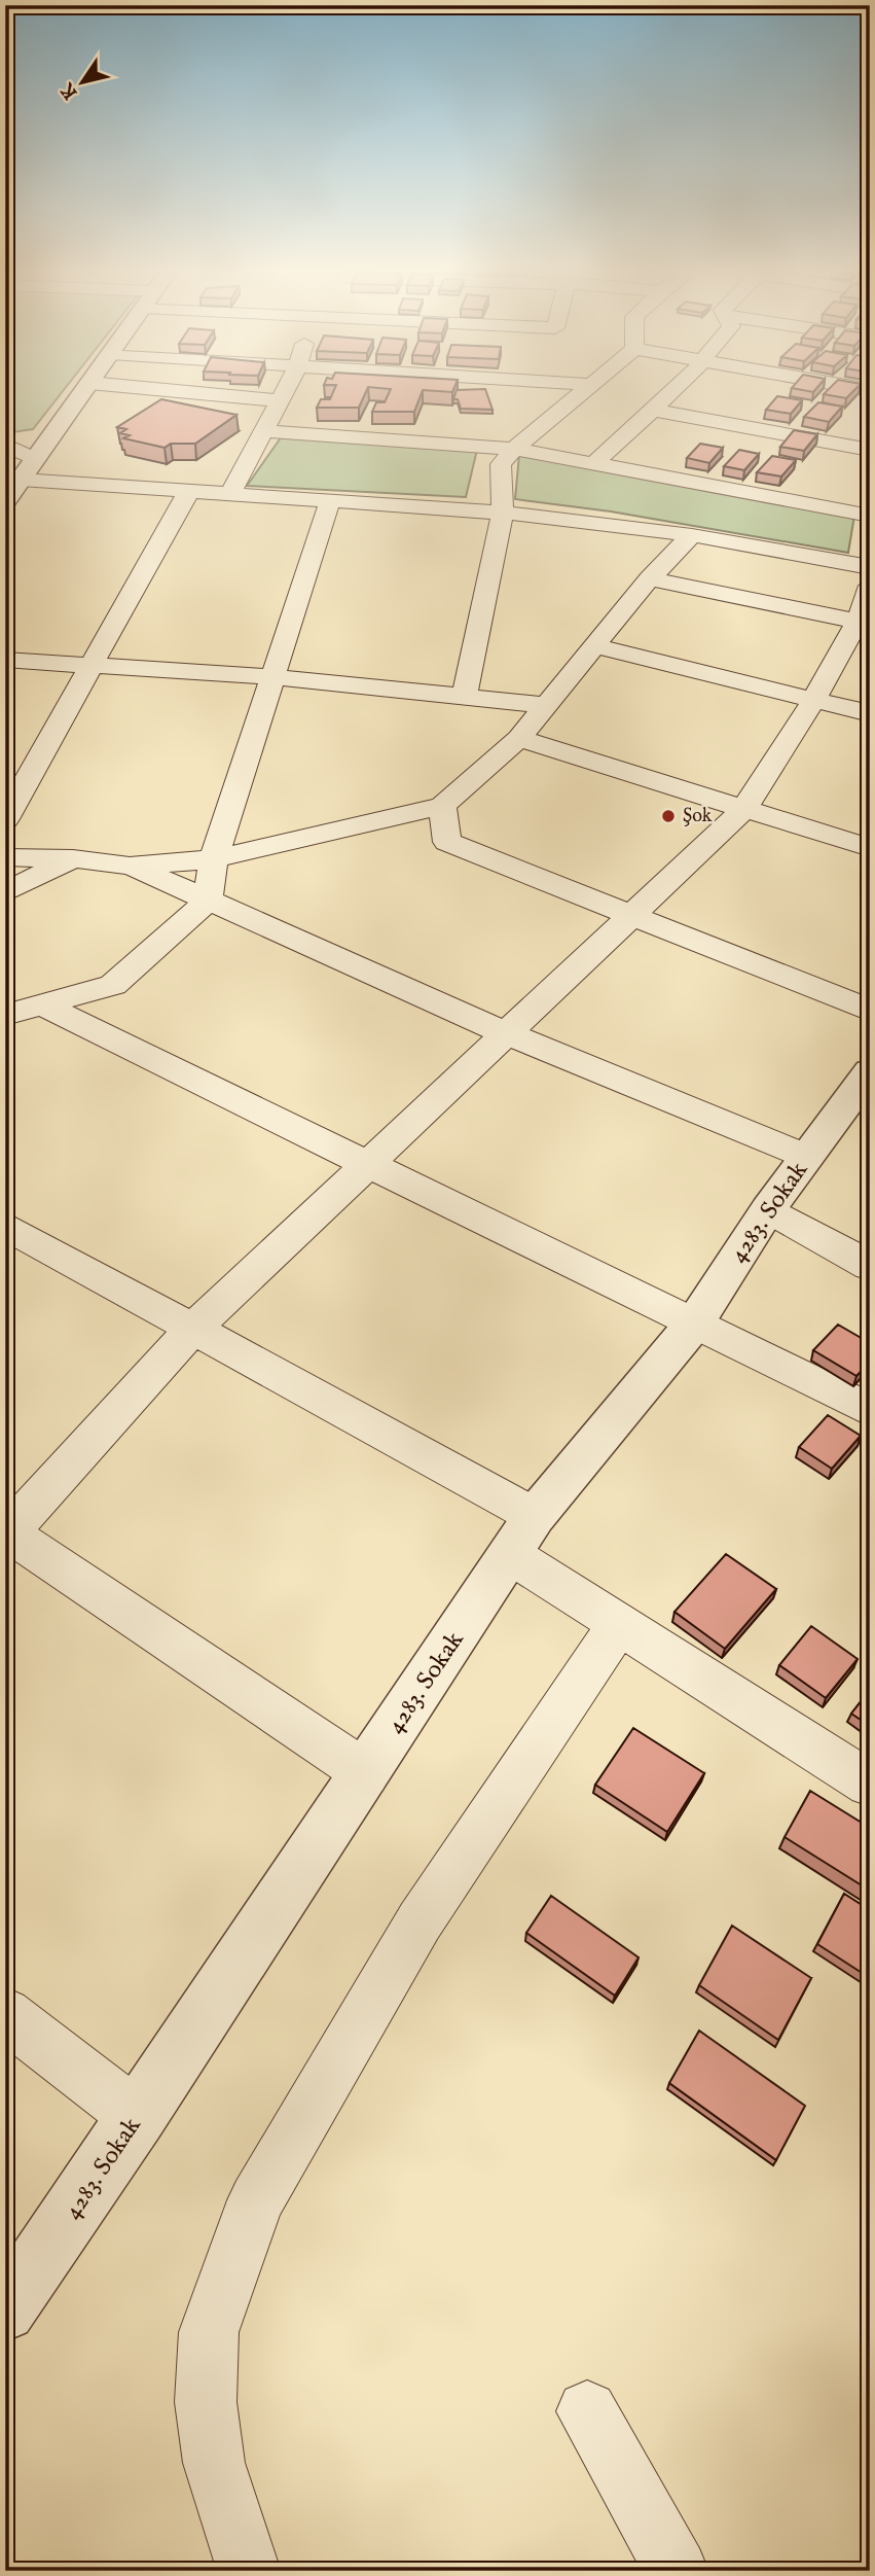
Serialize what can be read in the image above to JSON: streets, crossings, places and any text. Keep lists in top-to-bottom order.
{
  "streets": {
    "street": ["4283. Sokak"]
  },
  "places": ["Şok"],
  "north": "bottom left"
}
